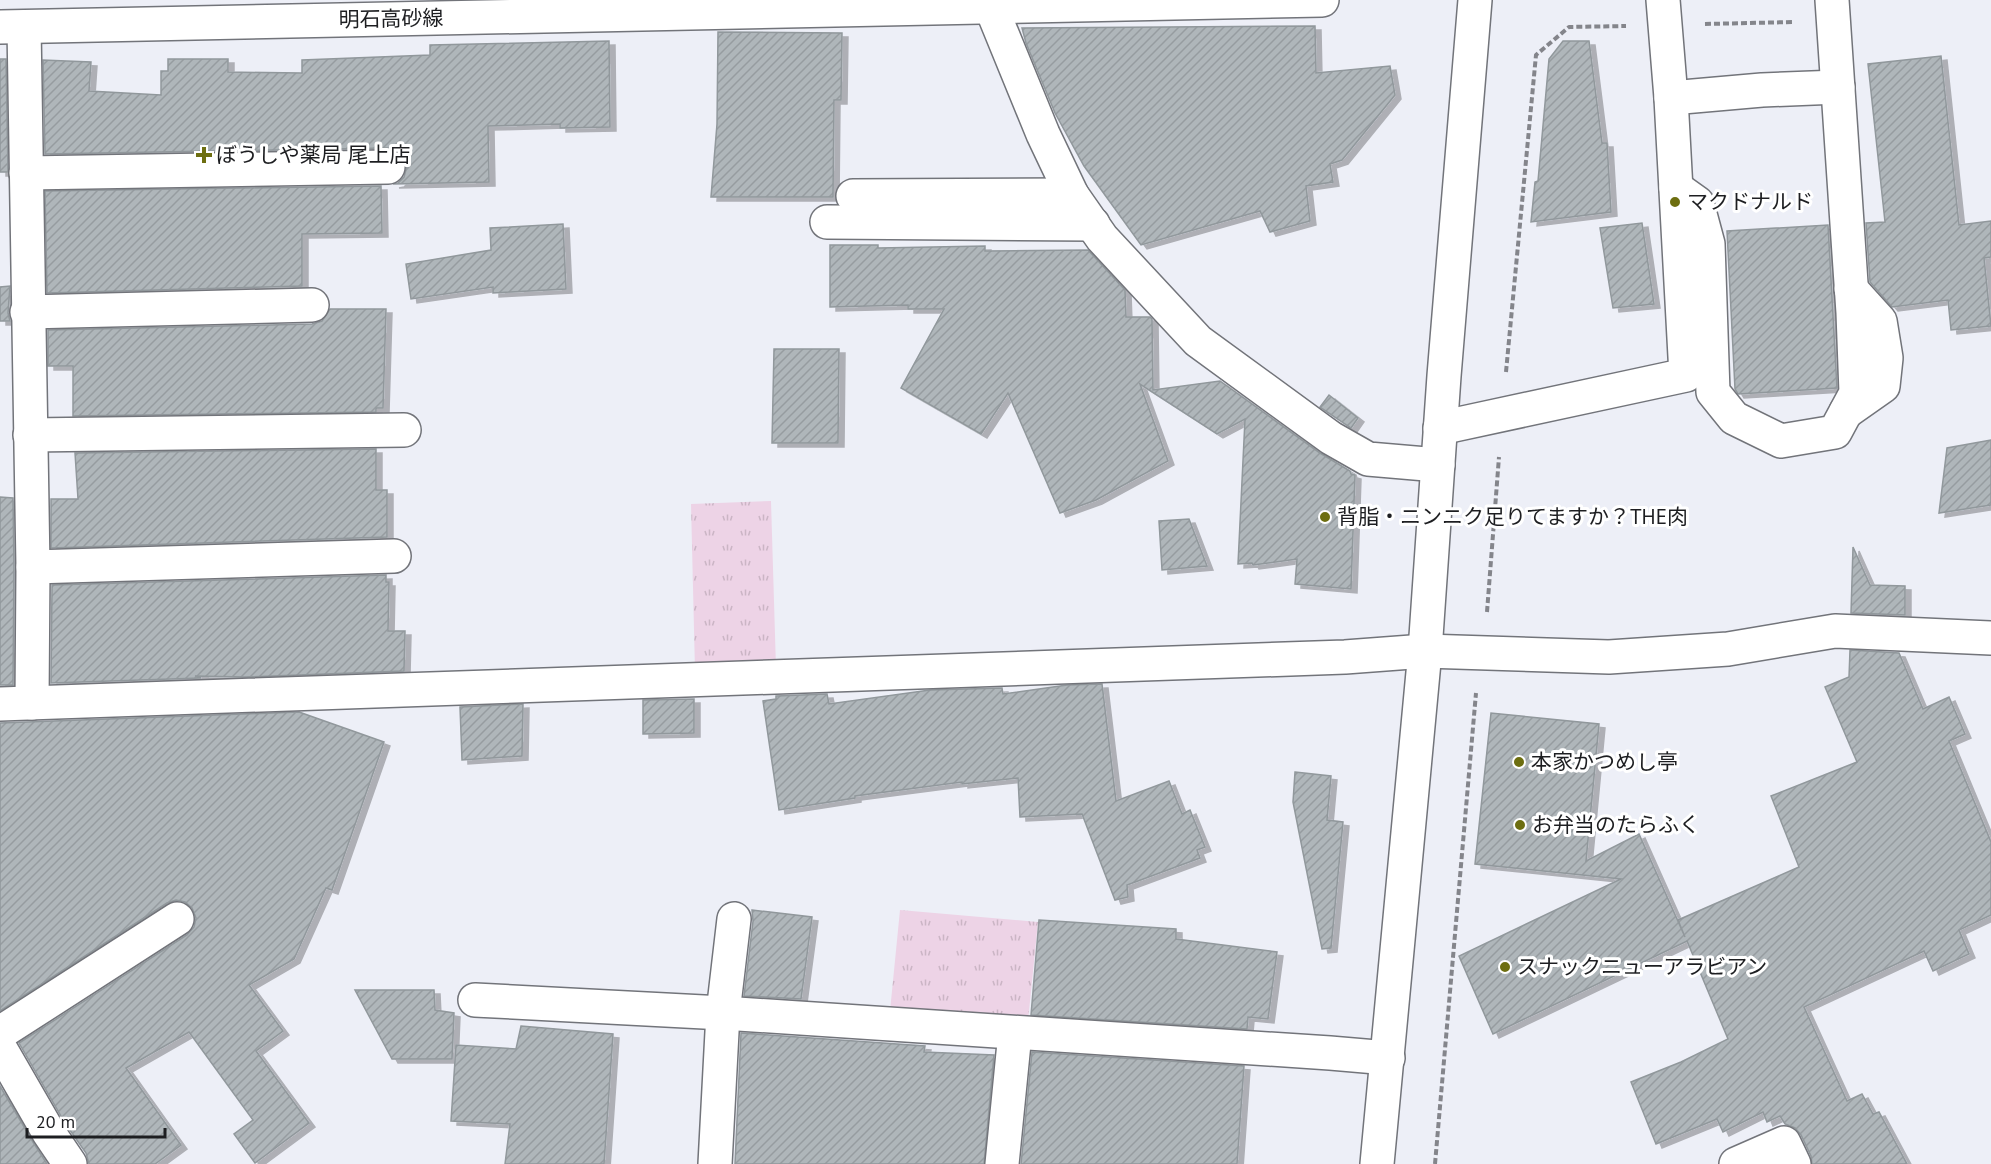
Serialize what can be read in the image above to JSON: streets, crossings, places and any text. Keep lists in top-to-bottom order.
{
  "streets": {
    "street": ["明石高砂線"]
  },
  "places": {
    "health": ["ぼうしや薬局 尾上店"],
    "other": [
      "マクドナルド",
      "背脂・ニンニク足りてますか？THE肉",
      "本家かつめし亭",
      "お弁当のたらふく",
      "スナックニューアラビアン"
    ]
  },
  "scale_bar": "20 m"
}
